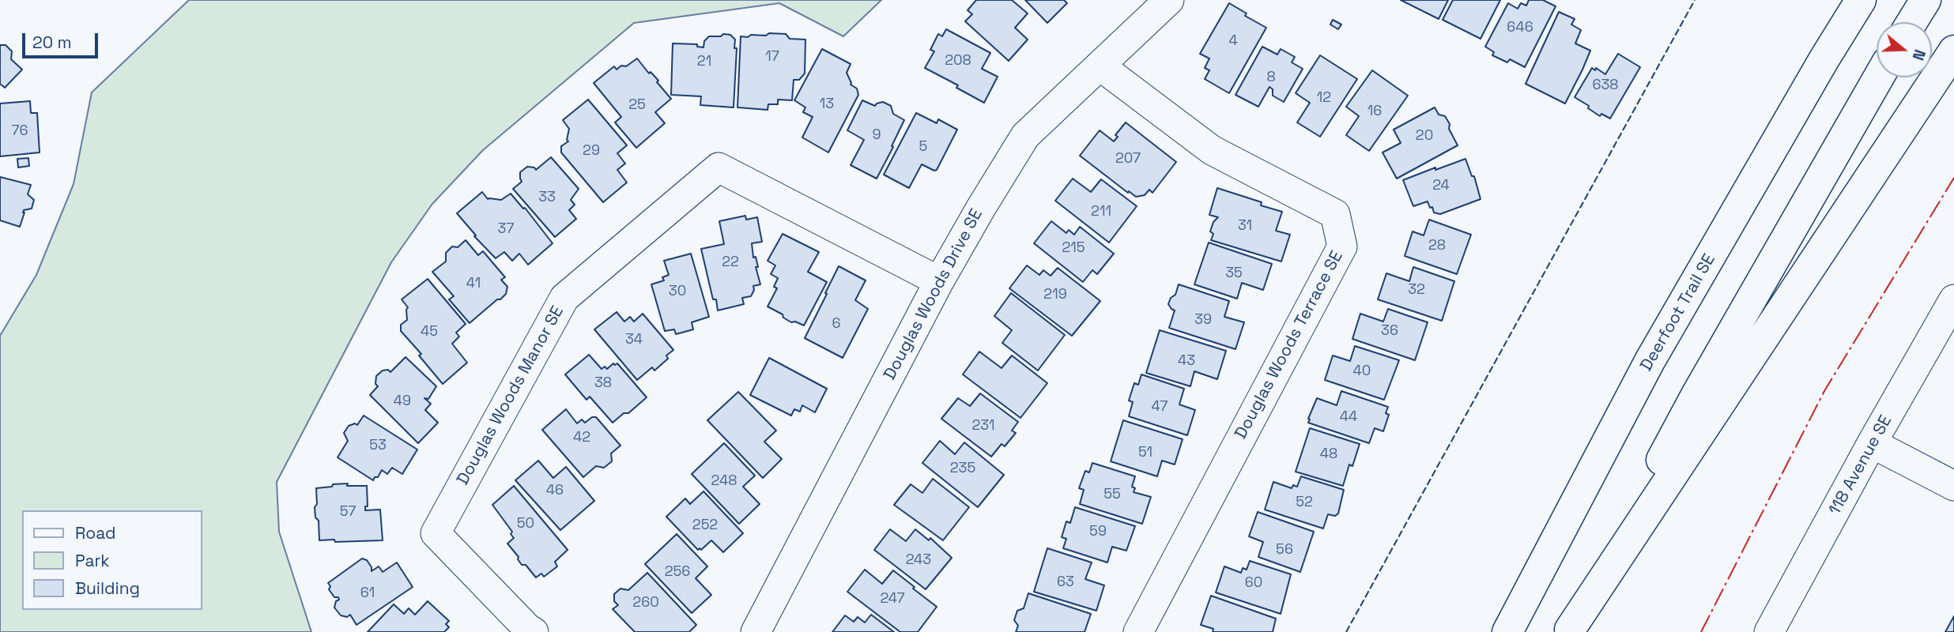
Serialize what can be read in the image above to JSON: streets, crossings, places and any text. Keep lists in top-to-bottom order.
{
  "streets": {
    "highway": ["Deerfoot Trail SE"],
    "street": [
      "Douglas Woods Drive SE",
      "Douglas Woods Terrace SE",
      "Douglas Woods Manor SE",
      "118 Avenue SE"
    ]
  },
  "crossings": [
    ["Douglas Woods Drive SE", "Douglas Woods Terrace SE"],
    ["Douglas Woods Drive SE", "Douglas Woods Manor SE"]
  ],
  "house_numbers": [
    "646",
    "4",
    "17",
    "208",
    "21",
    "8",
    "638",
    "12",
    "13",
    "25",
    "16",
    "76",
    "9",
    "20",
    "5",
    "29",
    "207",
    "24",
    "33",
    "211",
    "31",
    "37",
    "28",
    "215",
    "22",
    "35",
    "41",
    "32",
    "30",
    "219",
    "39",
    "6",
    "36",
    "45",
    "34",
    "43",
    "40",
    "38",
    "49",
    "47",
    "44",
    "231",
    "42",
    "53",
    "51",
    "48",
    "235",
    "248",
    "46",
    "55",
    "52",
    "57",
    "50",
    "252",
    "59",
    "56",
    "243",
    "256",
    "63",
    "60",
    "61",
    "247",
    "260"
  ],
  "legend": ["Road", "Park", "Building"],
  "scale_bar": "20 m",
  "north": "right"
}
